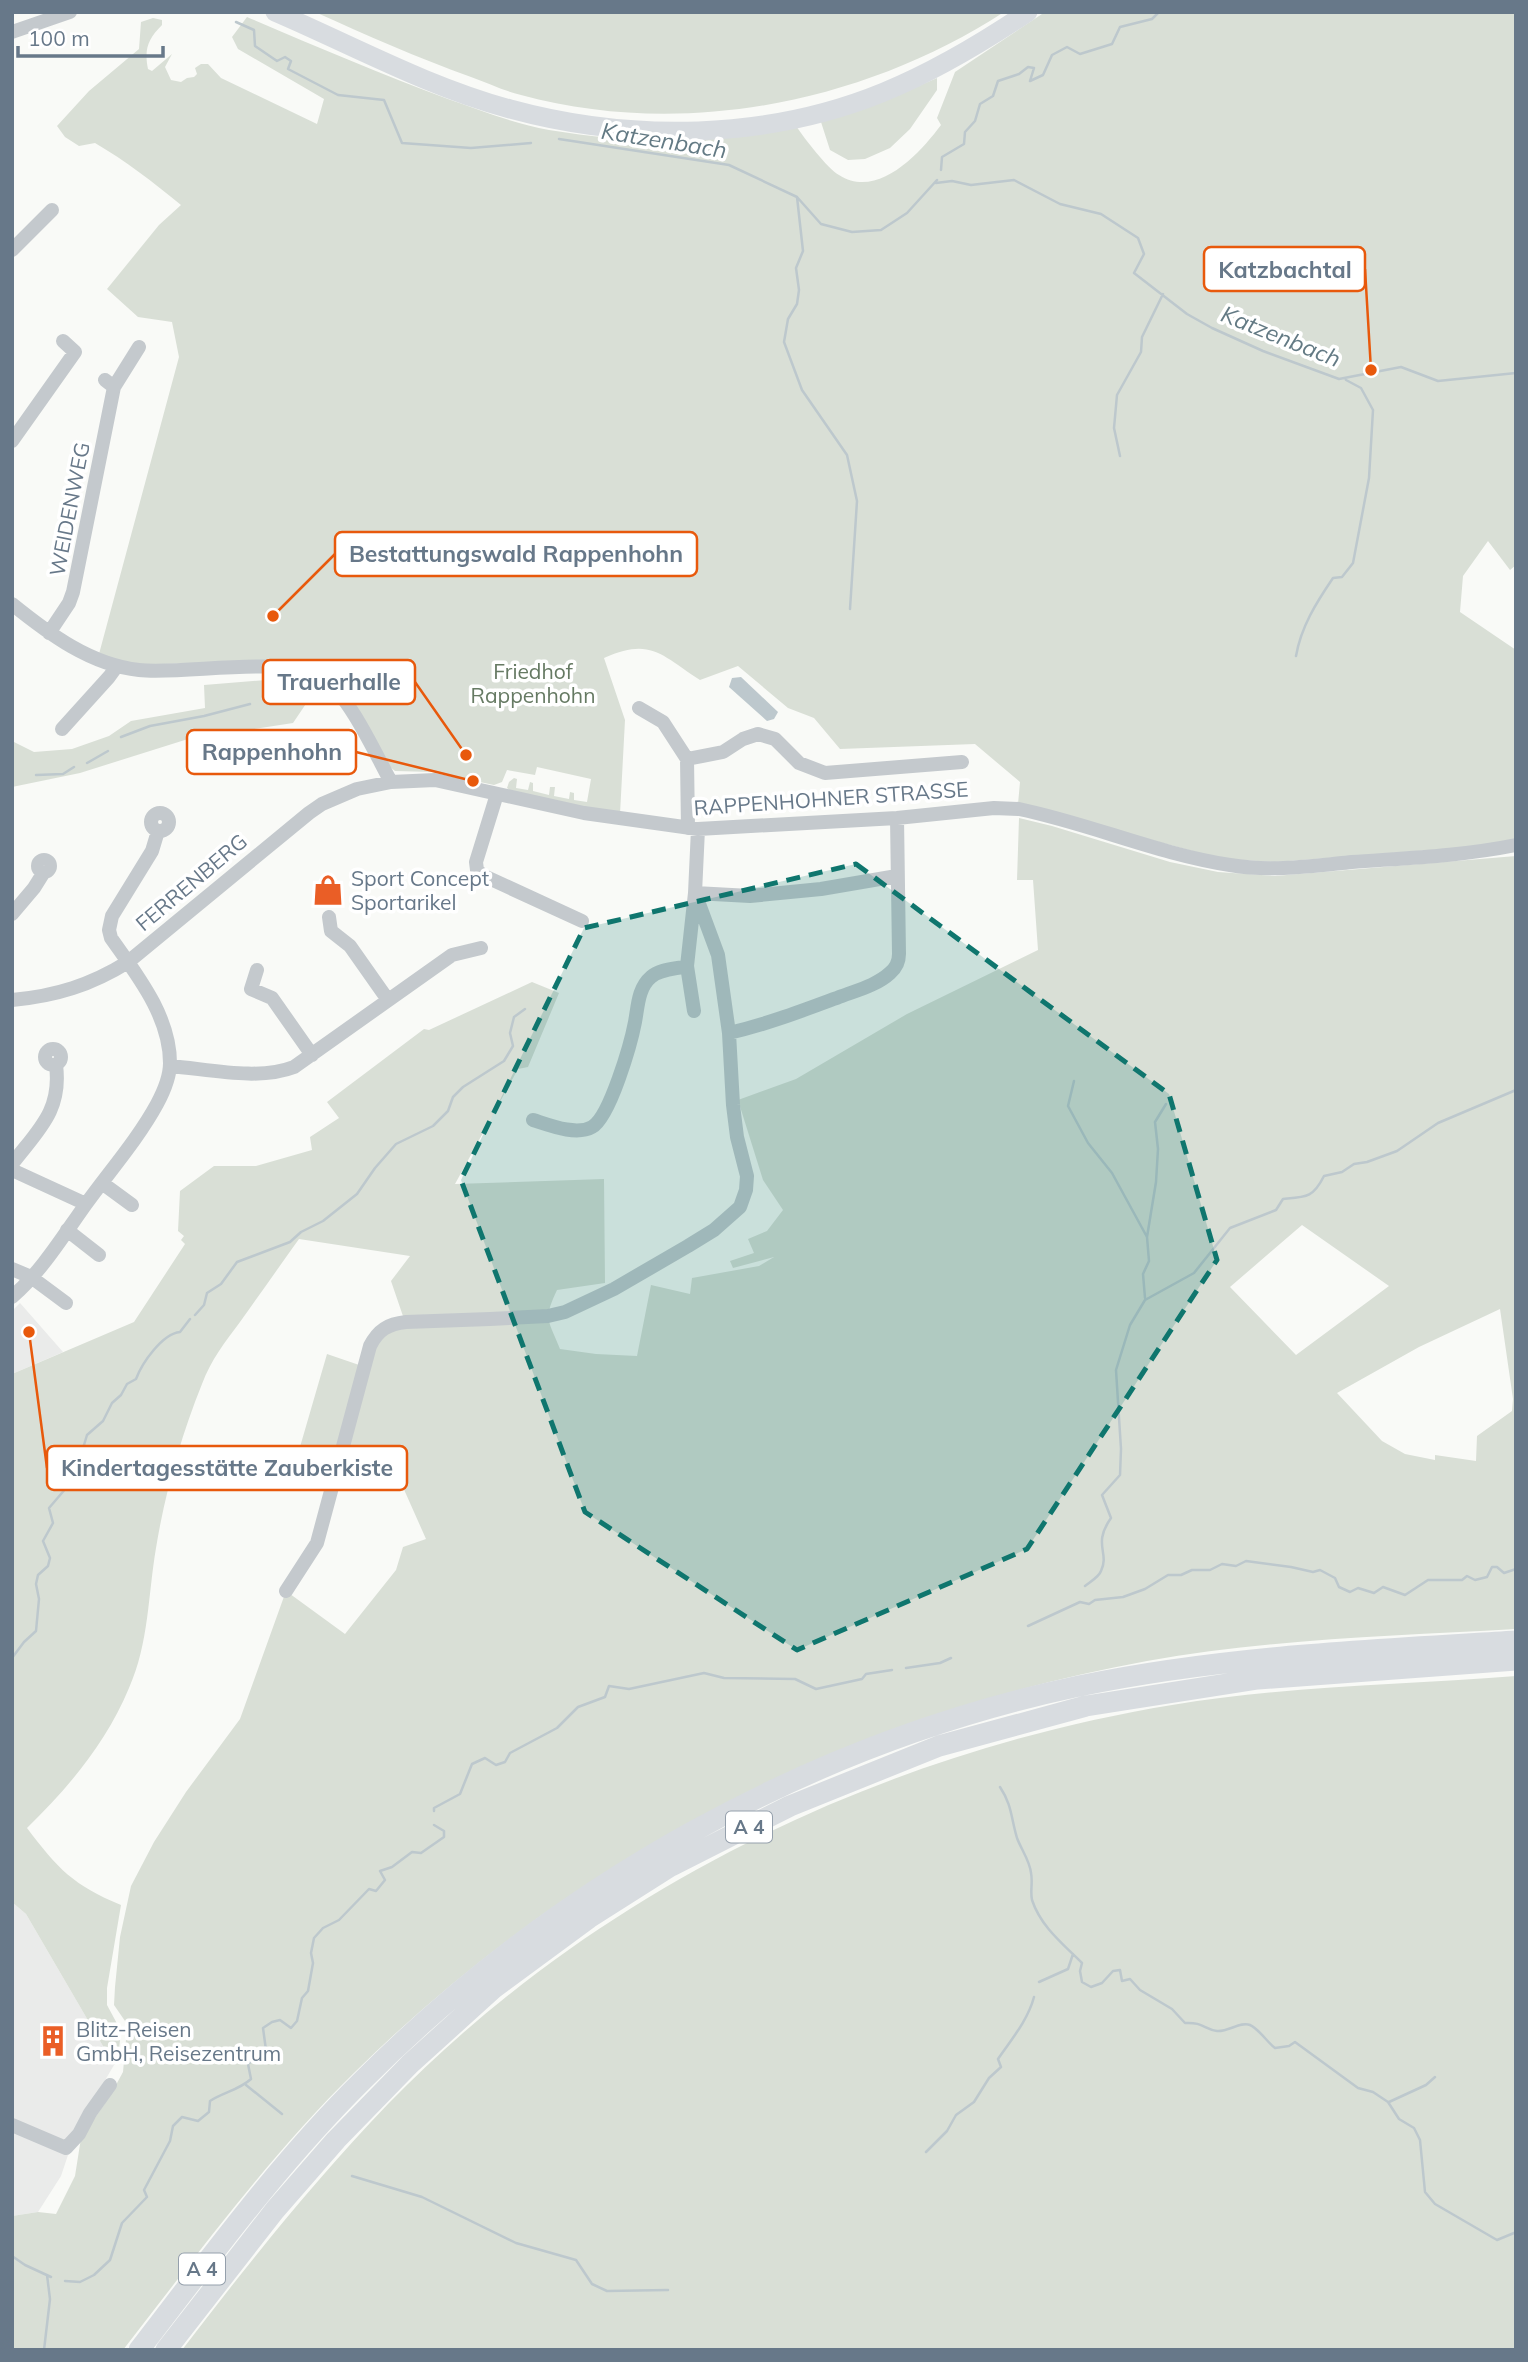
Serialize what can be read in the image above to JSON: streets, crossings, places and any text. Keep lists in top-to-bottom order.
{
  "streets": {
    "highway": ["A 4"],
    "street": ["WEIDENWEG", "RAPPENHOHNER STRASSE", "FERRENBERG"]
  },
  "crossings": [
    ["RAPPENHOHNER STRASSE", "FERRENBERG"]
  ],
  "water": ["Katzenbach"],
  "parks": ["Friedhof Rappenhohn"],
  "places": {
    "other": [
      "Katzbachtal",
      "Bestattungswald Rappenhohn",
      "Trauerhalle",
      "Rappenhohn",
      "Kindertagesstätte Zauberkiste"
    ],
    "shop": ["Sport Concept Sportarikel"],
    "building": ["Blitz-Reisen GmbH, Reisezentrum"]
  },
  "scale_bar": "100 m"
}
